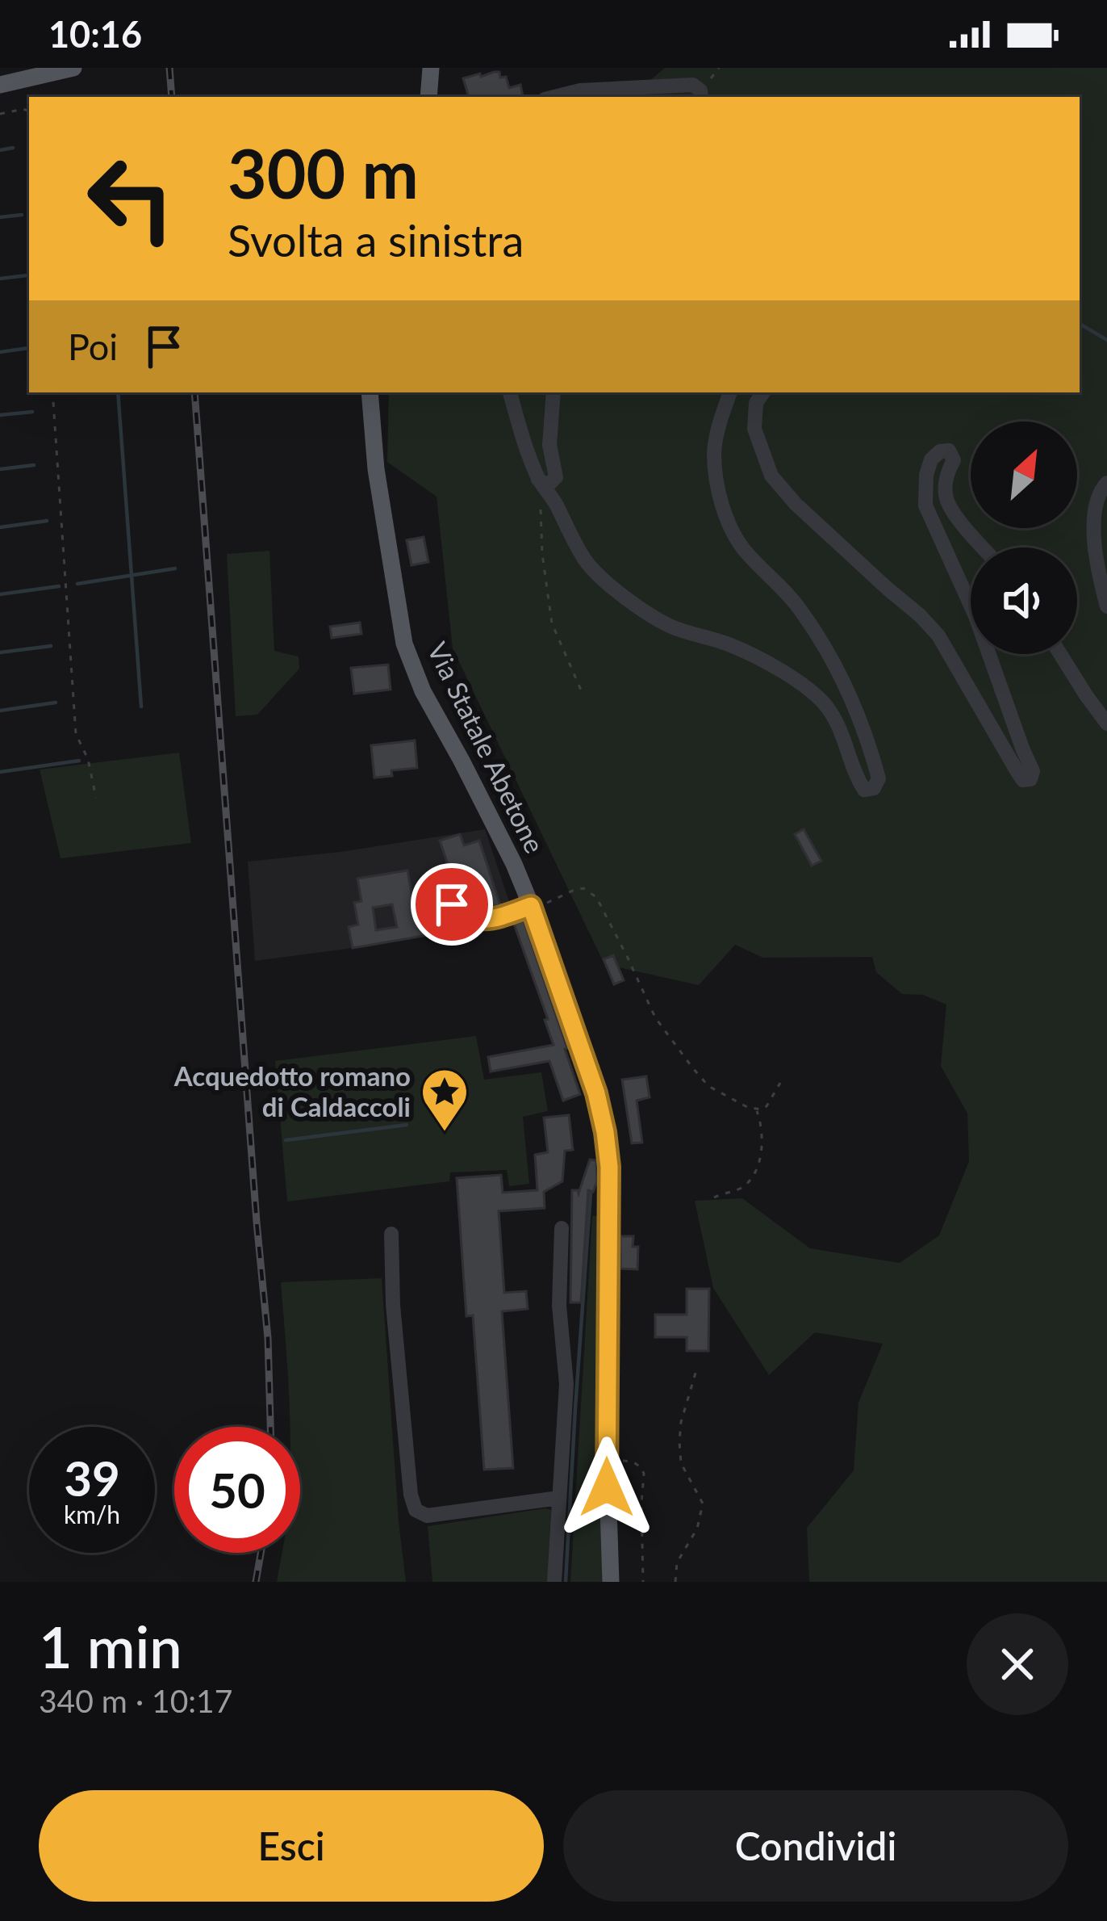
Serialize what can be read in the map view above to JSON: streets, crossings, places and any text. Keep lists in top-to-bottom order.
{
  "streets": {
    "main road": ["Via Statale Abetone"]
  },
  "places": {
    "place": ["Acquedotto romano di Caldaccoli"]
  },
  "north": "top right",
  "page": {
    "status": "10:16",
    "turn": ["300 m", "Svolta a sinistra"],
    "then": "Poi",
    "speed": "39 km/h",
    "limit": "50",
    "heading": ["1 min", "340 m · 10:17"],
    "buttons": ["Esci", "Condividi"]
  }
}
